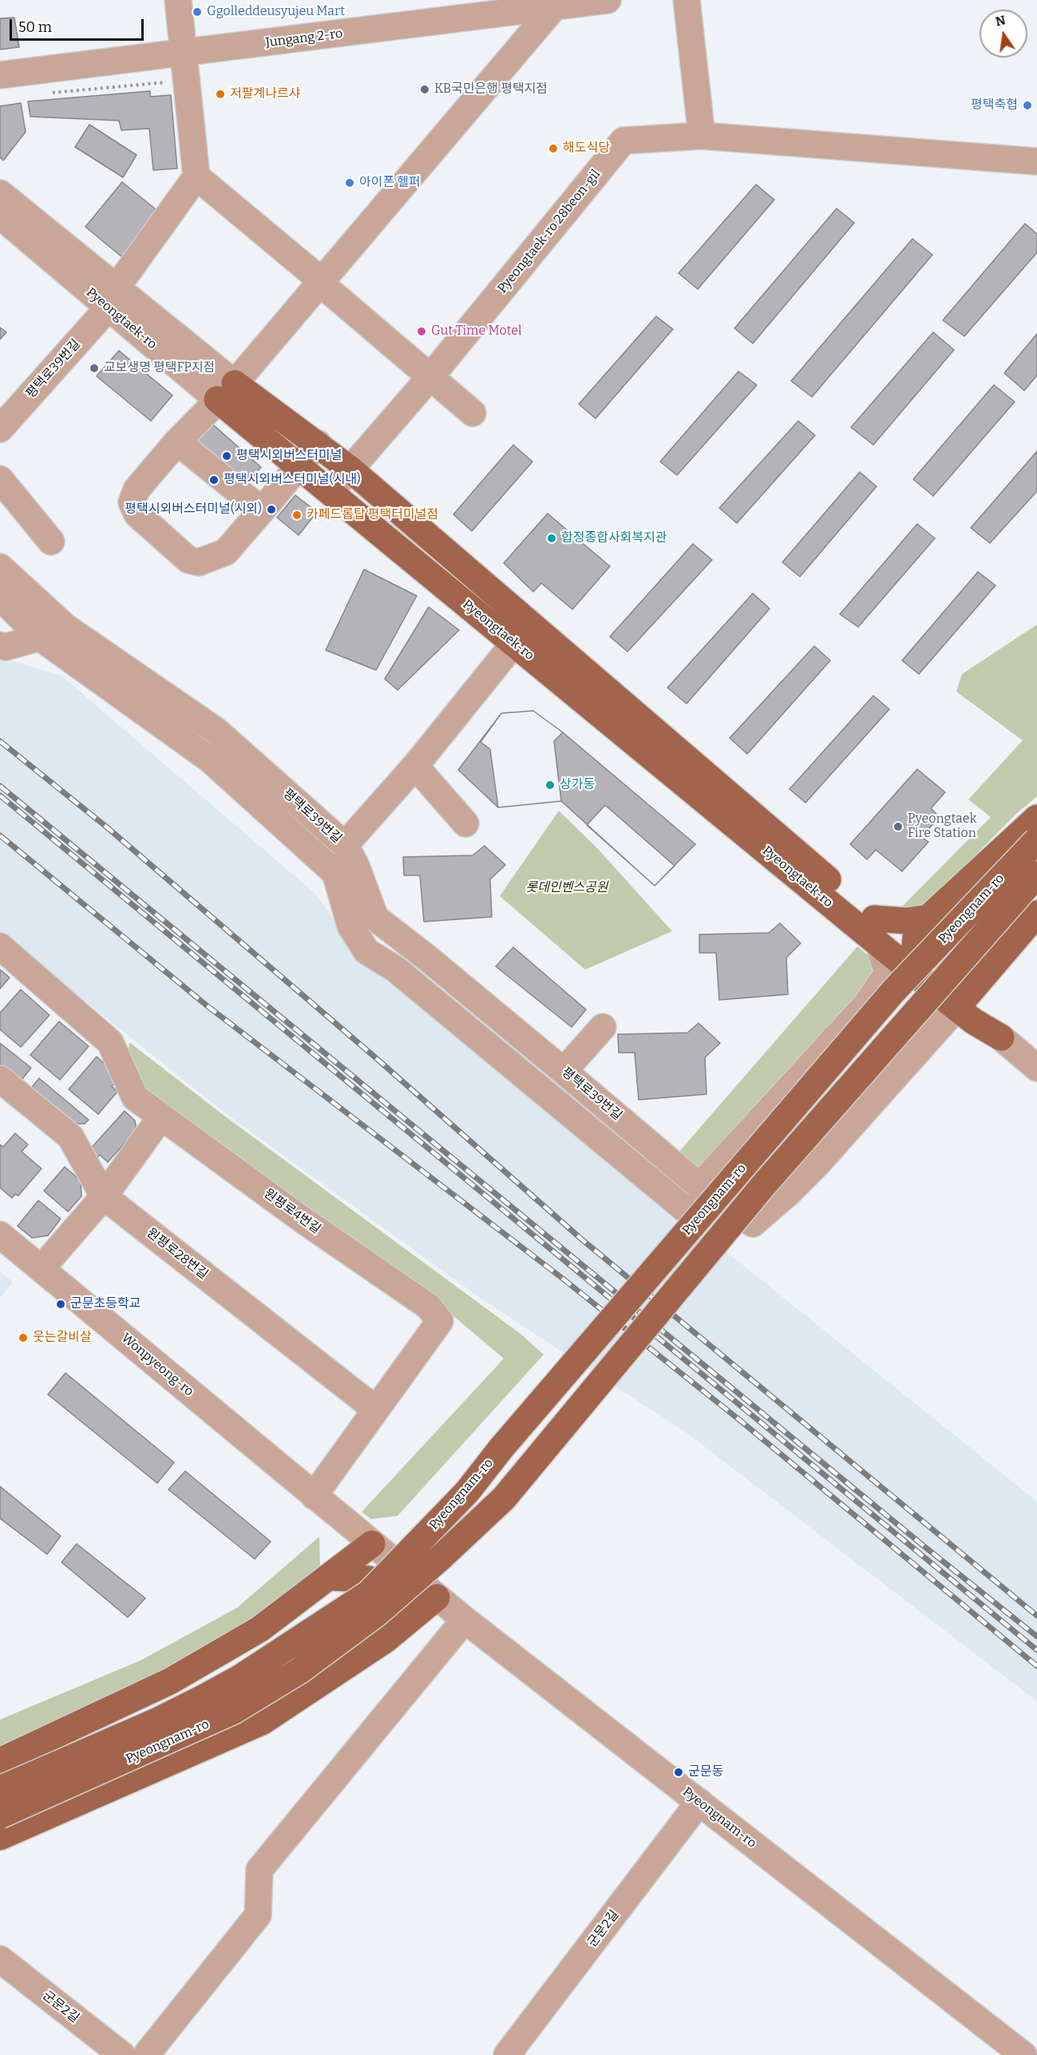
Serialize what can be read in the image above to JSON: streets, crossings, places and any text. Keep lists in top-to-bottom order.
{
  "streets": {
    "main road": ["Pyeongtaek-ro", "Pyeongnam-ro"],
    "street": [
      "Jungang 2-ro",
      "Pyeongtaek-ro 28beon-gil",
      "평택로39번길",
      "원평로4번길",
      "원평로28번길",
      "Wonpyeong-ro",
      "군문2길"
    ]
  },
  "crossings": [
    ["Pyeongtaek-ro 28beon-gil", "Pyeongtaek-ro"],
    ["Pyeongtaek-ro", "평택로39번길"],
    ["Pyeongnam-ro", "원평로4번길"],
    ["Pyeongnam-ro", "Wonpyeong-ro"],
    ["Pyeongnam-ro", "군문2길"],
    ["원평로4번길", "원평로28번길"],
    ["원평로4번길", "Wonpyeong-ro"]
  ],
  "parks": ["롯데인벤스공원"],
  "places": [
    "Ggolleddeusyujeu Mart",
    "KB국민은행 평택지점",
    "저팔계나르샤",
    "평택축협",
    "해도식당",
    "아이폰 헬퍼",
    "Gut Time Motel",
    "교보생명 평택FP지점",
    "평택시외버스터미널",
    "평택시외버스터미널(시내)",
    "평택시외버스터미널(시외)",
    "카페드롭탑 평택터미널점",
    "합정종합사회복지관",
    "상가동",
    "Pyeongtaek Fire Station",
    "군문초등학교",
    "웃는갈비살",
    "군문동"
  ],
  "scale_bar": "50 m",
  "north": "top"
}
